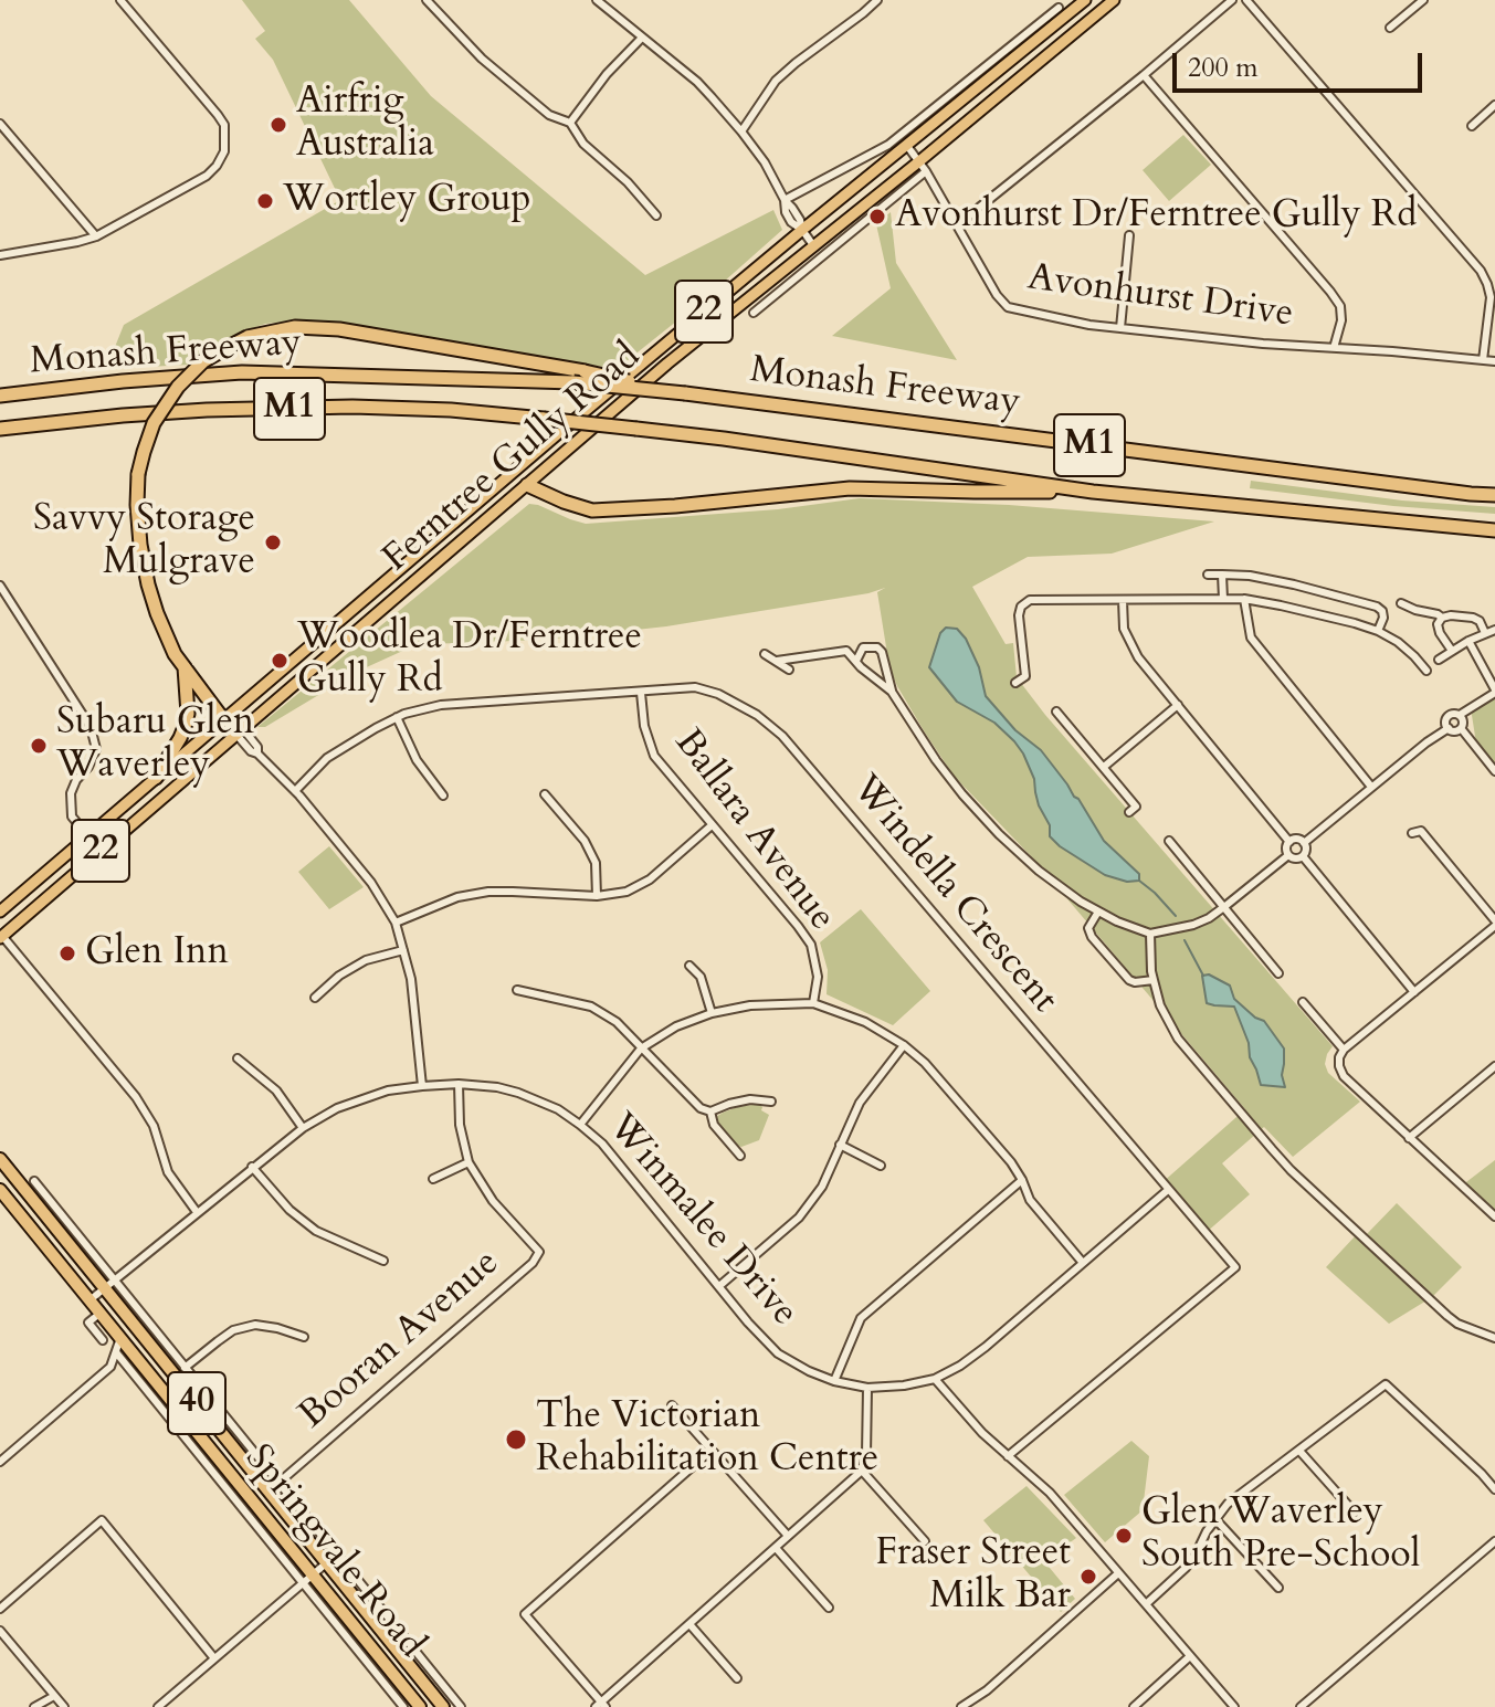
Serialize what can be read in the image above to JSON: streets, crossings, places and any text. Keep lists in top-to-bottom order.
{
  "streets": {
    "highway": [
      "Monash Freeway",
      "M1",
      "40",
      "Springvale Road"
    ],
    "main road": ["22", "Ferntree Gully Road"],
    "street": [
      "Avonhurst Drive",
      "Ballara Avenue",
      "Windella Crescent",
      "Winmalee Drive",
      "Booran Avenue"
    ]
  },
  "crossings": [
    ["Avonhurst Drive", "Ferntree Gully Road"],
    ["Ballara Avenue", "Windella Crescent"],
    ["Windella Crescent", "Winmalee Drive"],
    ["Winmalee Drive", "Booran Avenue"],
    ["Winmalee Drive", "Springvale Road"],
    ["Booran Avenue", "Springvale Road"]
  ],
  "places": [
    "Airfrig Australia",
    "Wortley Group",
    "Avonhurst Dr/Ferntree Gully Rd",
    "Savvy Storage Mulgrave",
    "Woodlea Dr/Ferntree Gully Rd",
    "Subaru Glen Waverley",
    "Glen Inn",
    "The Victorian Rehabilitation Centre",
    "Glen Waverley South Pre-School",
    "Fraser Street Milk Bar"
  ],
  "scale_bar": "200 m"
}
